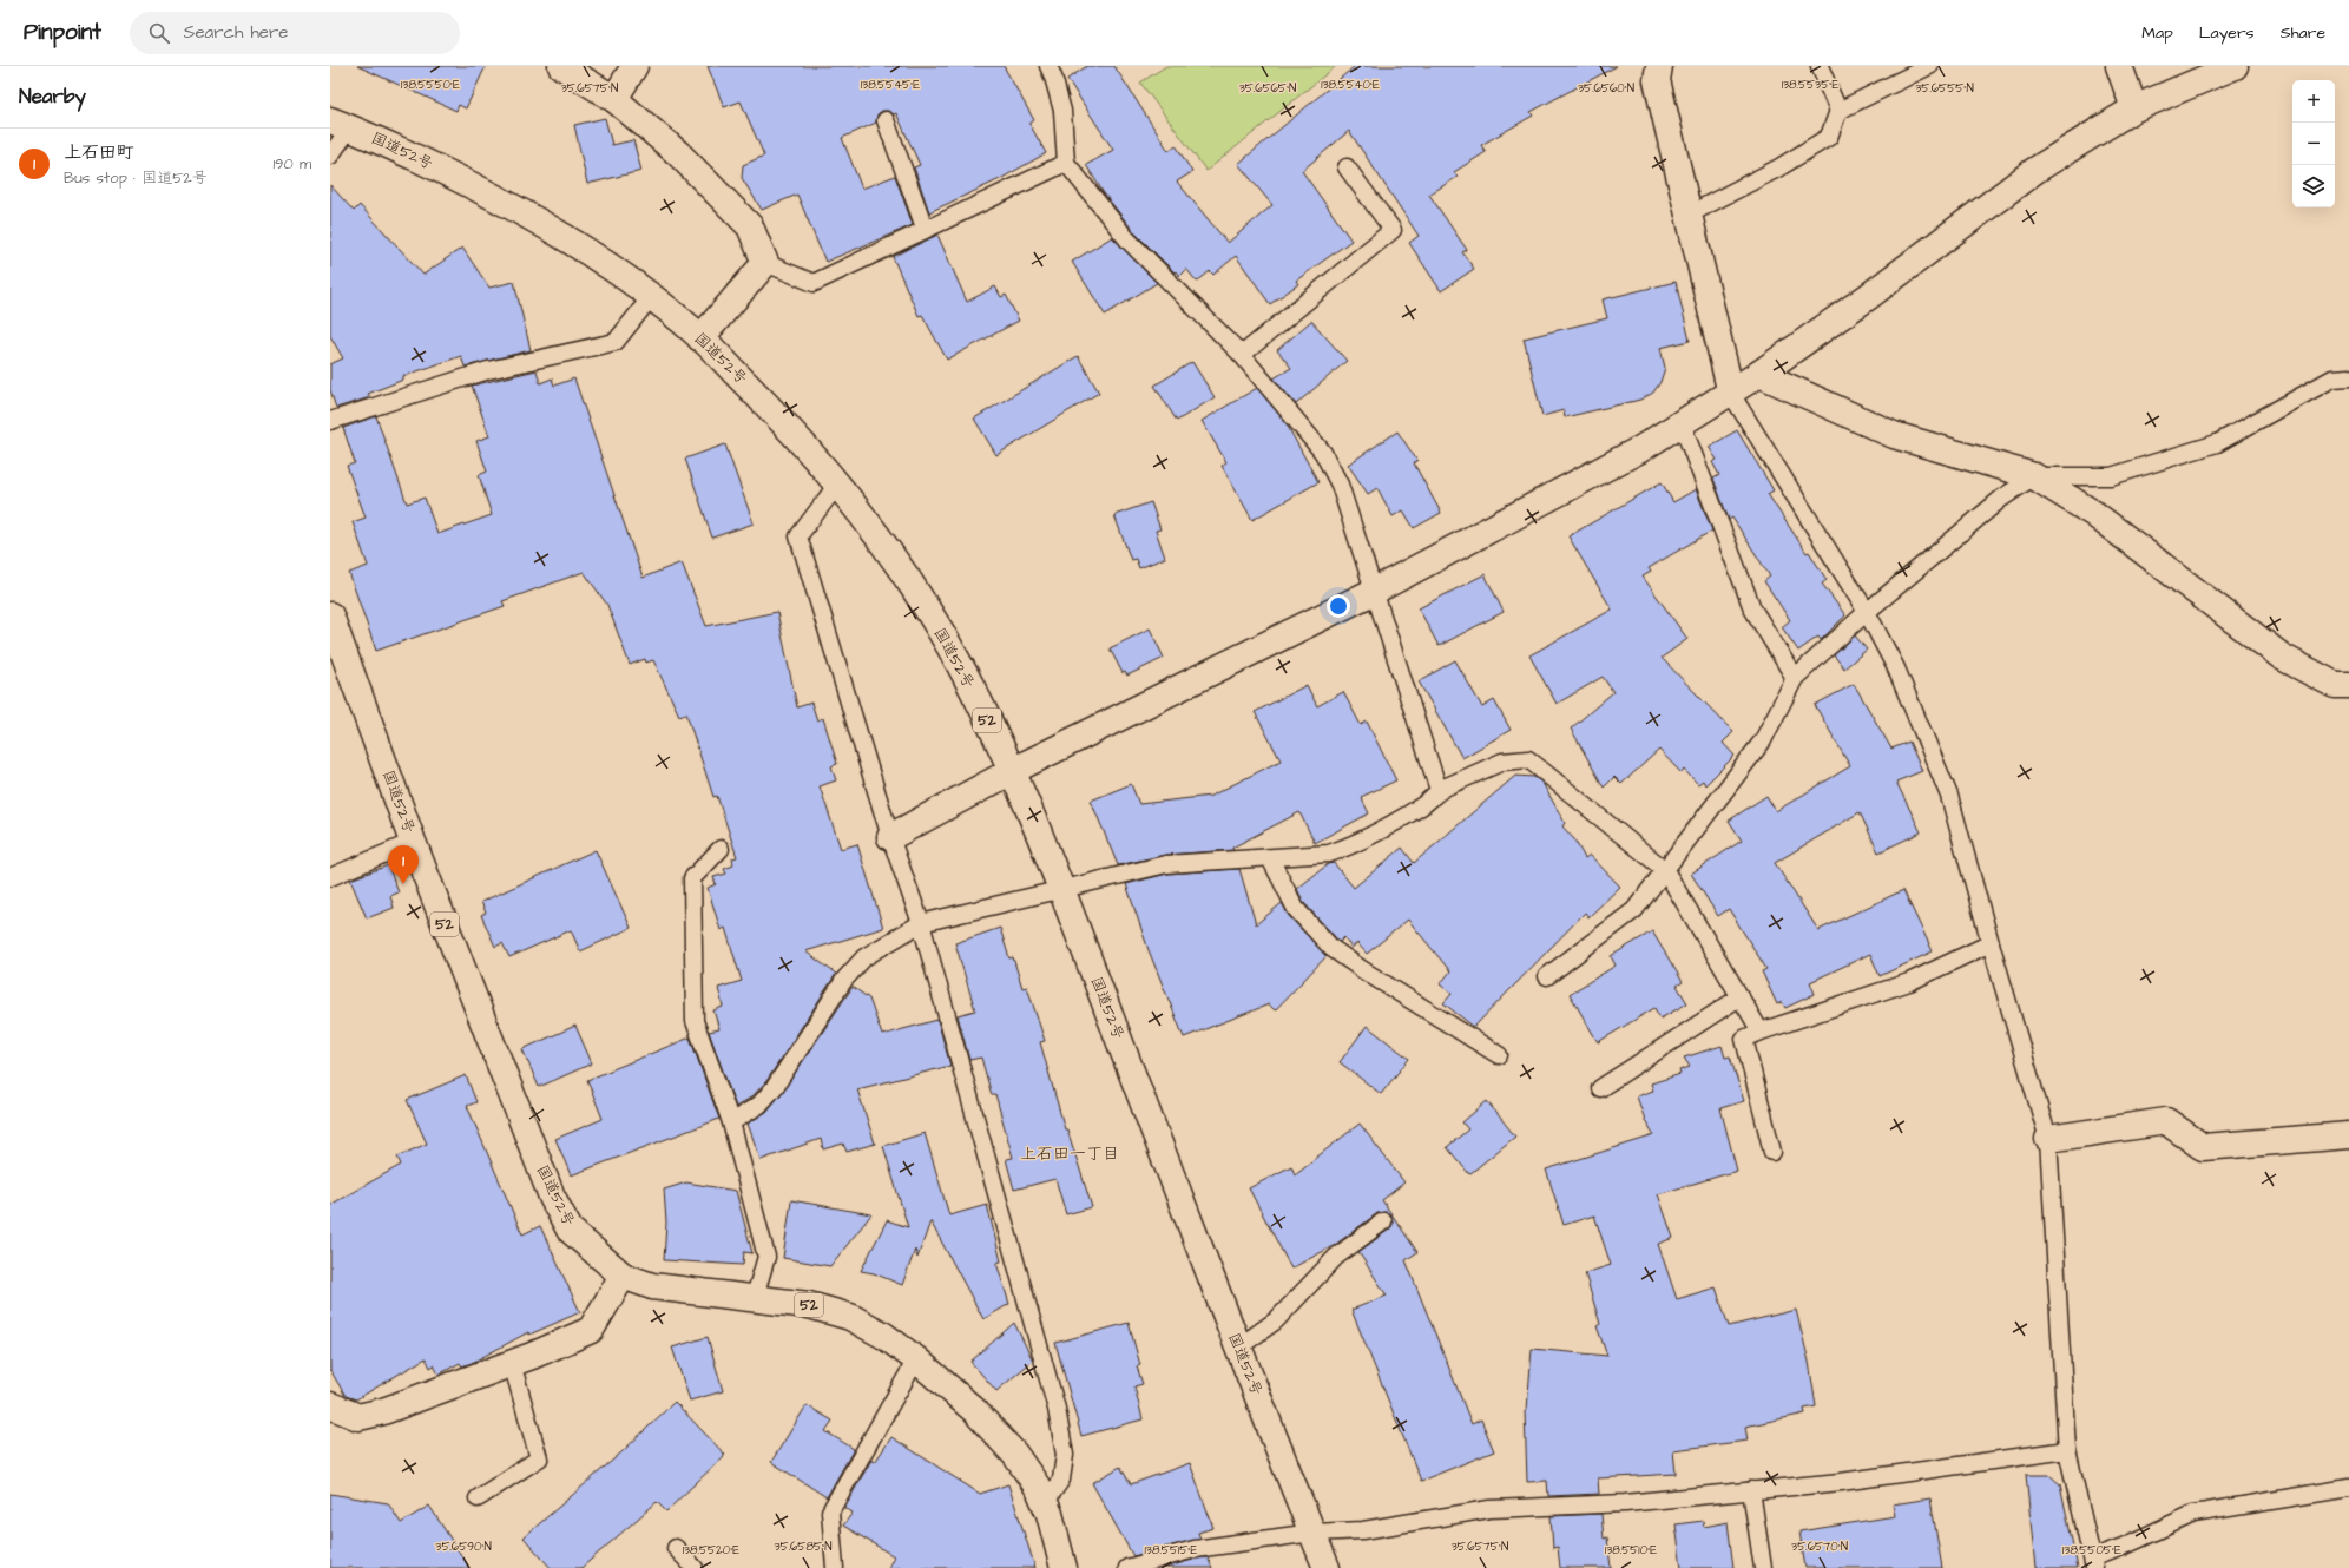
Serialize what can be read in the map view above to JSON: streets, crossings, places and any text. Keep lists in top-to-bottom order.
{
  "streets": {
    "main road": ["国道52号", "52"]
  },
  "districts": ["上石田一丁目"],
  "page": {
    "header": "Pinpoint",
    "search": "Search here",
    "nav": ["Map", "Layers", "Share"],
    "heading": "Nearby",
    "map_buttons": ["+", "−"],
    "list": [
      {
        "mark": "1",
        "name": "上石田町",
        "note": "Bus stop · 国道52号",
        "value": "190 m"
      }
    ],
    "pins": "1"
  },
  "coordinates": [
    "138.5545°E",
    "138.5550°E",
    "138.5540°E",
    "138.5535°E",
    "35.6560°N",
    "35.6555°N",
    "35.6575°N",
    "35.6565°N",
    "35.6590°N",
    "35.6585°N",
    "35.6570°N",
    "138.5520°E",
    "138.5515°E",
    "138.5510°E",
    "138.5505°E"
  ]
}
